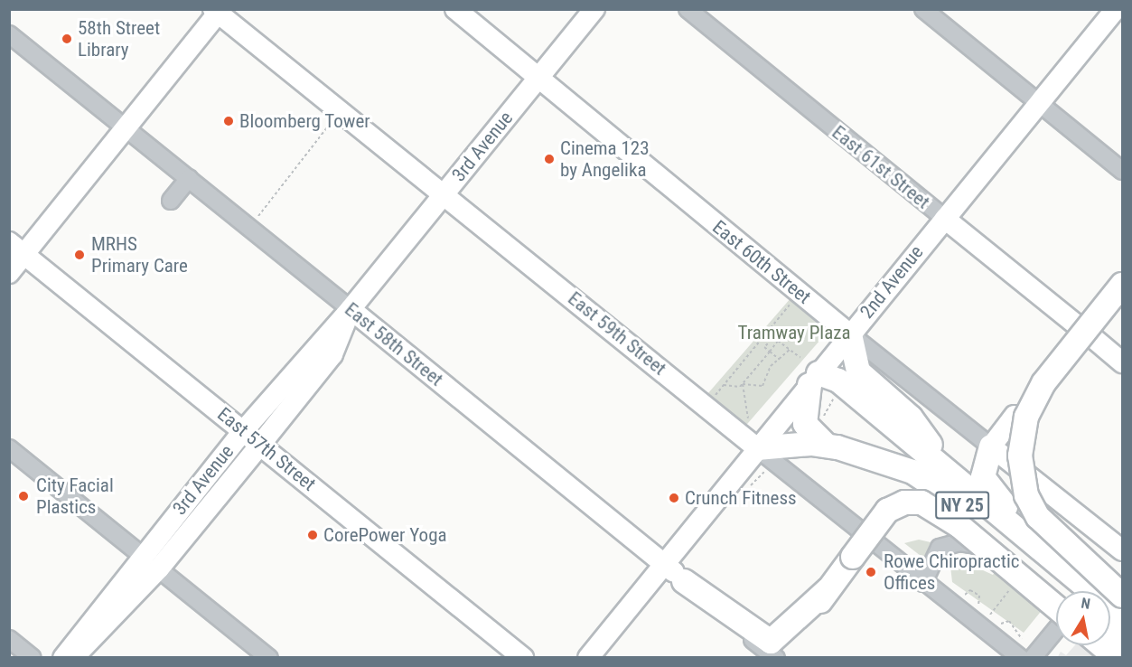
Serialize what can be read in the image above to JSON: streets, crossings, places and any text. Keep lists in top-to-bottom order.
{
  "streets": {
    "highway": ["NY 25"],
    "main road": [
      "3rd Avenue",
      "East 61st Street",
      "East 60th Street",
      "2nd Avenue",
      "East 59th Street",
      "East 58th Street",
      "East 57th Street"
    ]
  },
  "crossings": [
    ["3rd Avenue", "East 60th Street"],
    ["3rd Avenue", "East 59th Street"],
    ["3rd Avenue", "East 58th Street"],
    ["3rd Avenue", "East 57th Street"],
    ["East 61st Street", "2nd Avenue"],
    ["East 60th Street", "2nd Avenue"],
    ["East 60th Street", "NY 25"],
    ["2nd Avenue", "East 59th Street"],
    ["2nd Avenue", "East 58th Street"],
    ["2nd Avenue", "NY 25"],
    ["East 59th Street", "NY 25"]
  ],
  "parks": ["Tramway Plaza"],
  "places": [
    "58th Street Library",
    "Bloomberg Tower",
    "Cinema 123 by Angelika",
    "MRHS Primary Care",
    "City Facial Plastics",
    "Crunch Fitness",
    "CorePower Yoga",
    "Rowe Chiropractic Offices"
  ],
  "north": "top"
}
